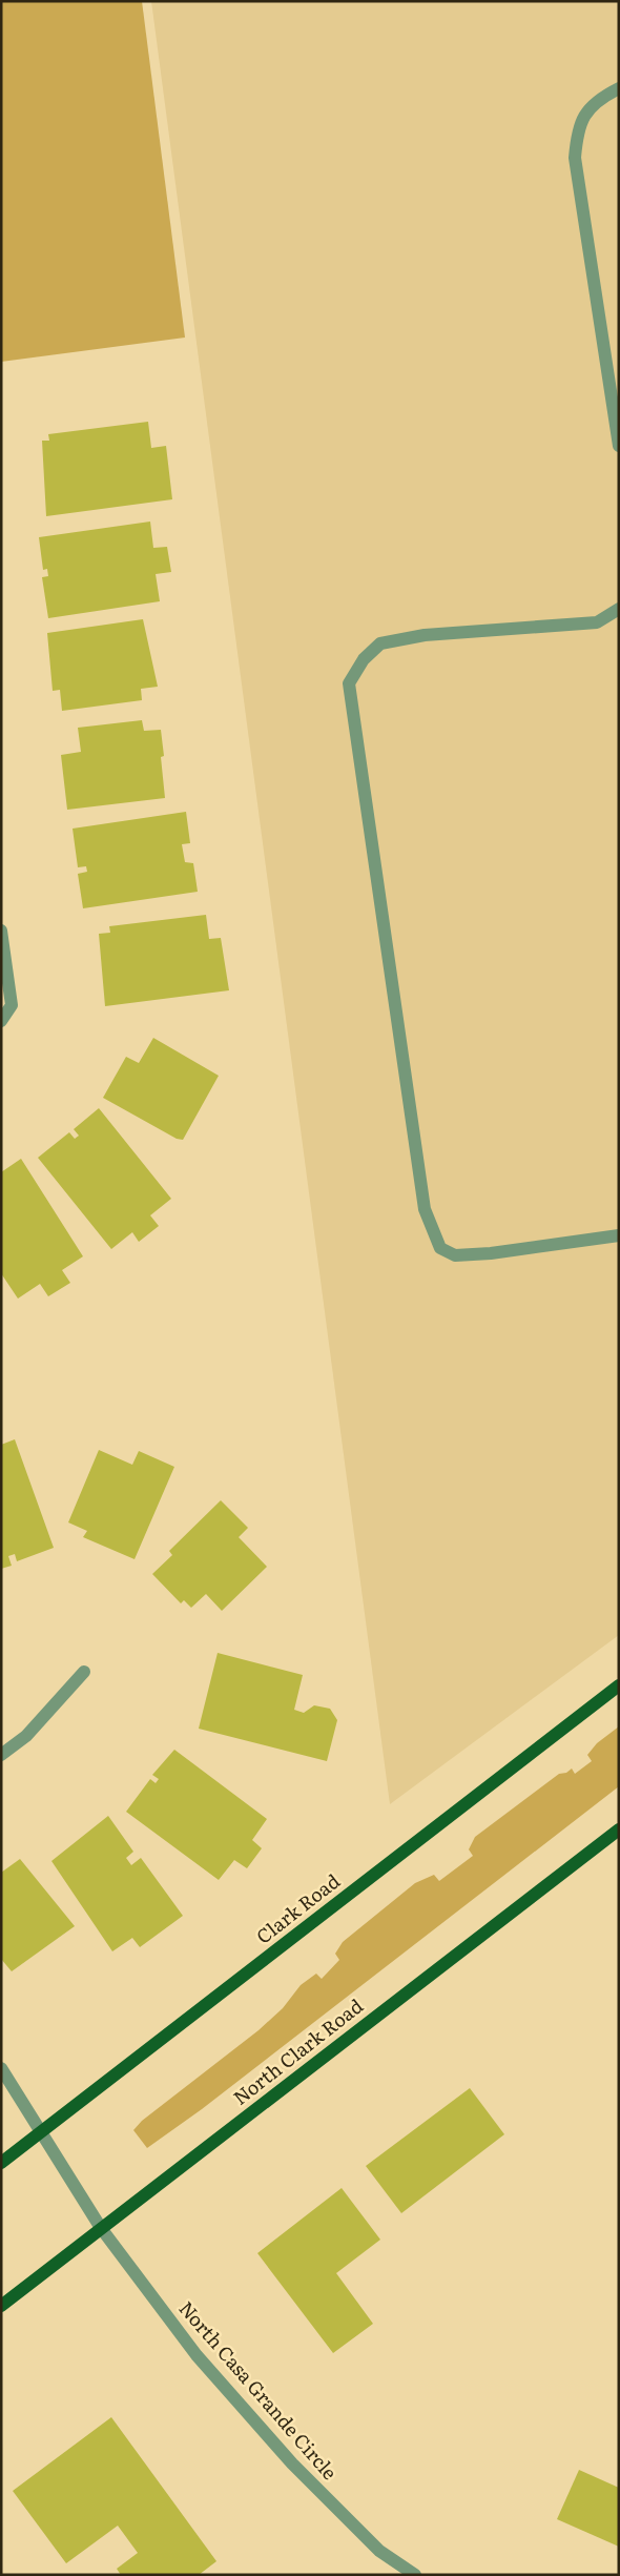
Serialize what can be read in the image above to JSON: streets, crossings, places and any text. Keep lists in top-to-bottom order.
{
  "streets": {
    "main road": ["Clark Road", "North Clark Road"],
    "street": ["North Casa Grande Circle"]
  },
  "crossings": [
    ["Clark Road", "North Casa Grande Circle"],
    ["North Clark Road", "North Casa Grande Circle"]
  ]
}
